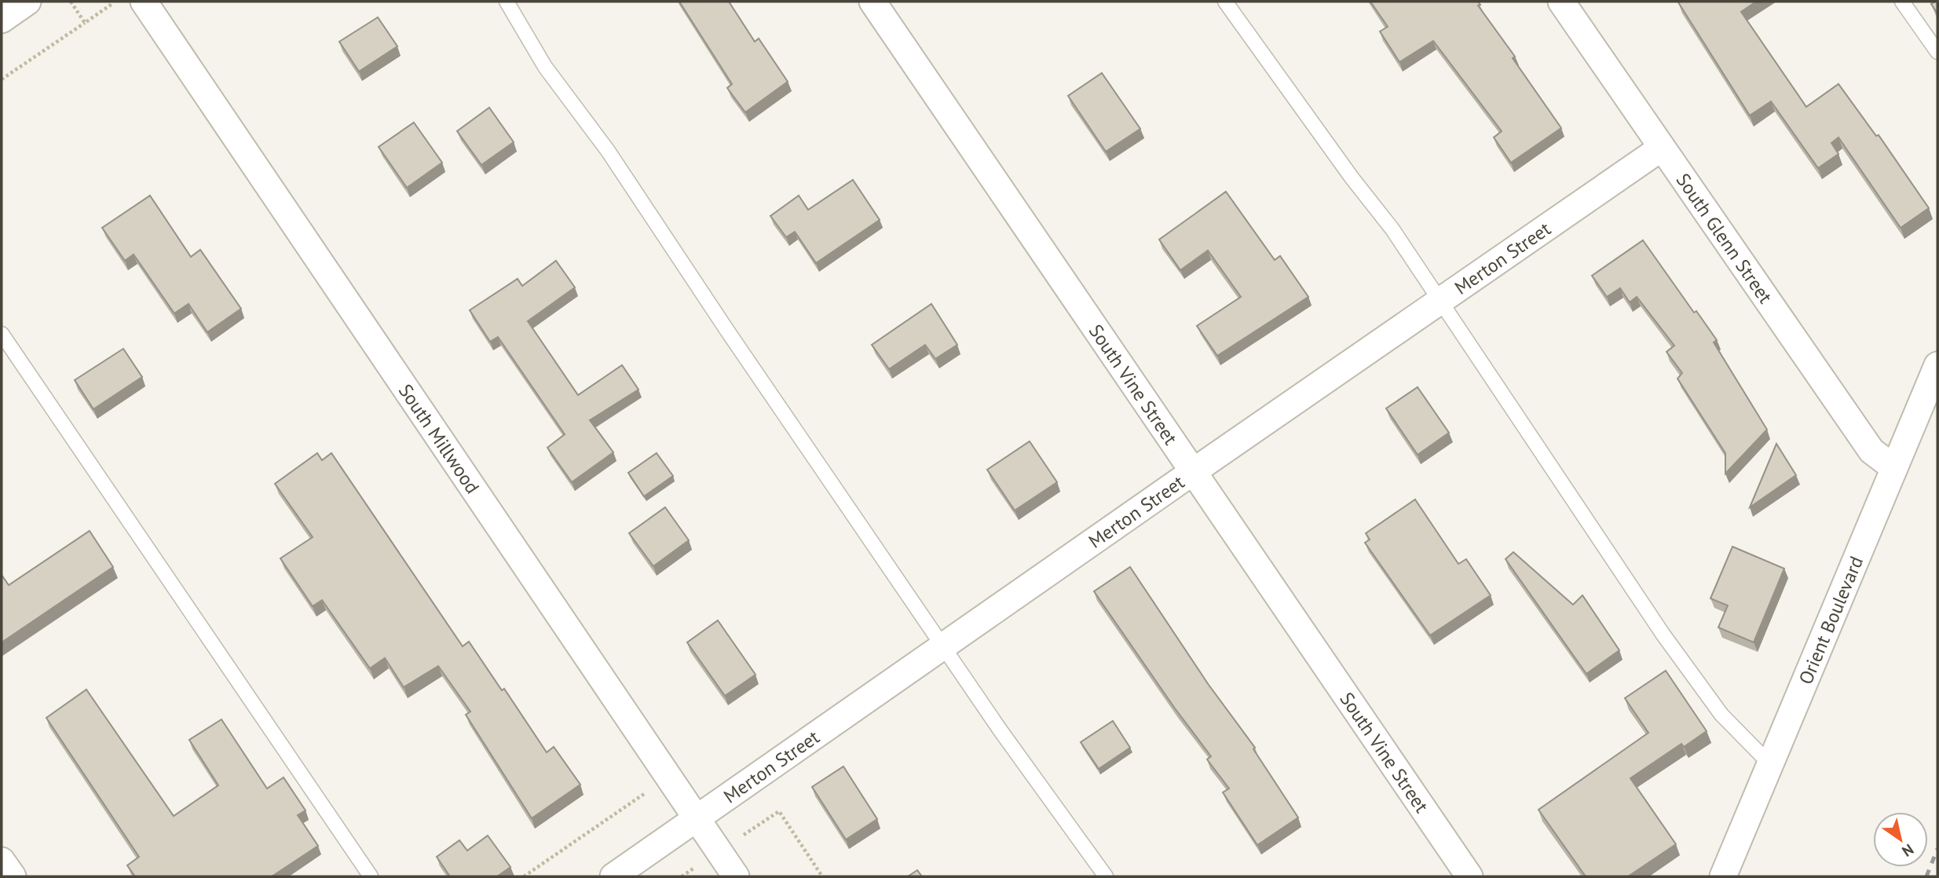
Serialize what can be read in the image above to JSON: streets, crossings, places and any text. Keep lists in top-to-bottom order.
{
  "streets": {
    "street": [
      "South Glenn Street",
      "Merton Street",
      "South Vine Street",
      "South Millwood",
      "Orient Boulevard"
    ]
  },
  "crossings": [
    ["South Glenn Street", "Merton Street"],
    ["South Glenn Street", "Orient Boulevard"],
    ["Merton Street", "South Vine Street"],
    ["Merton Street", "South Millwood"]
  ],
  "north": "bottom right"
}
